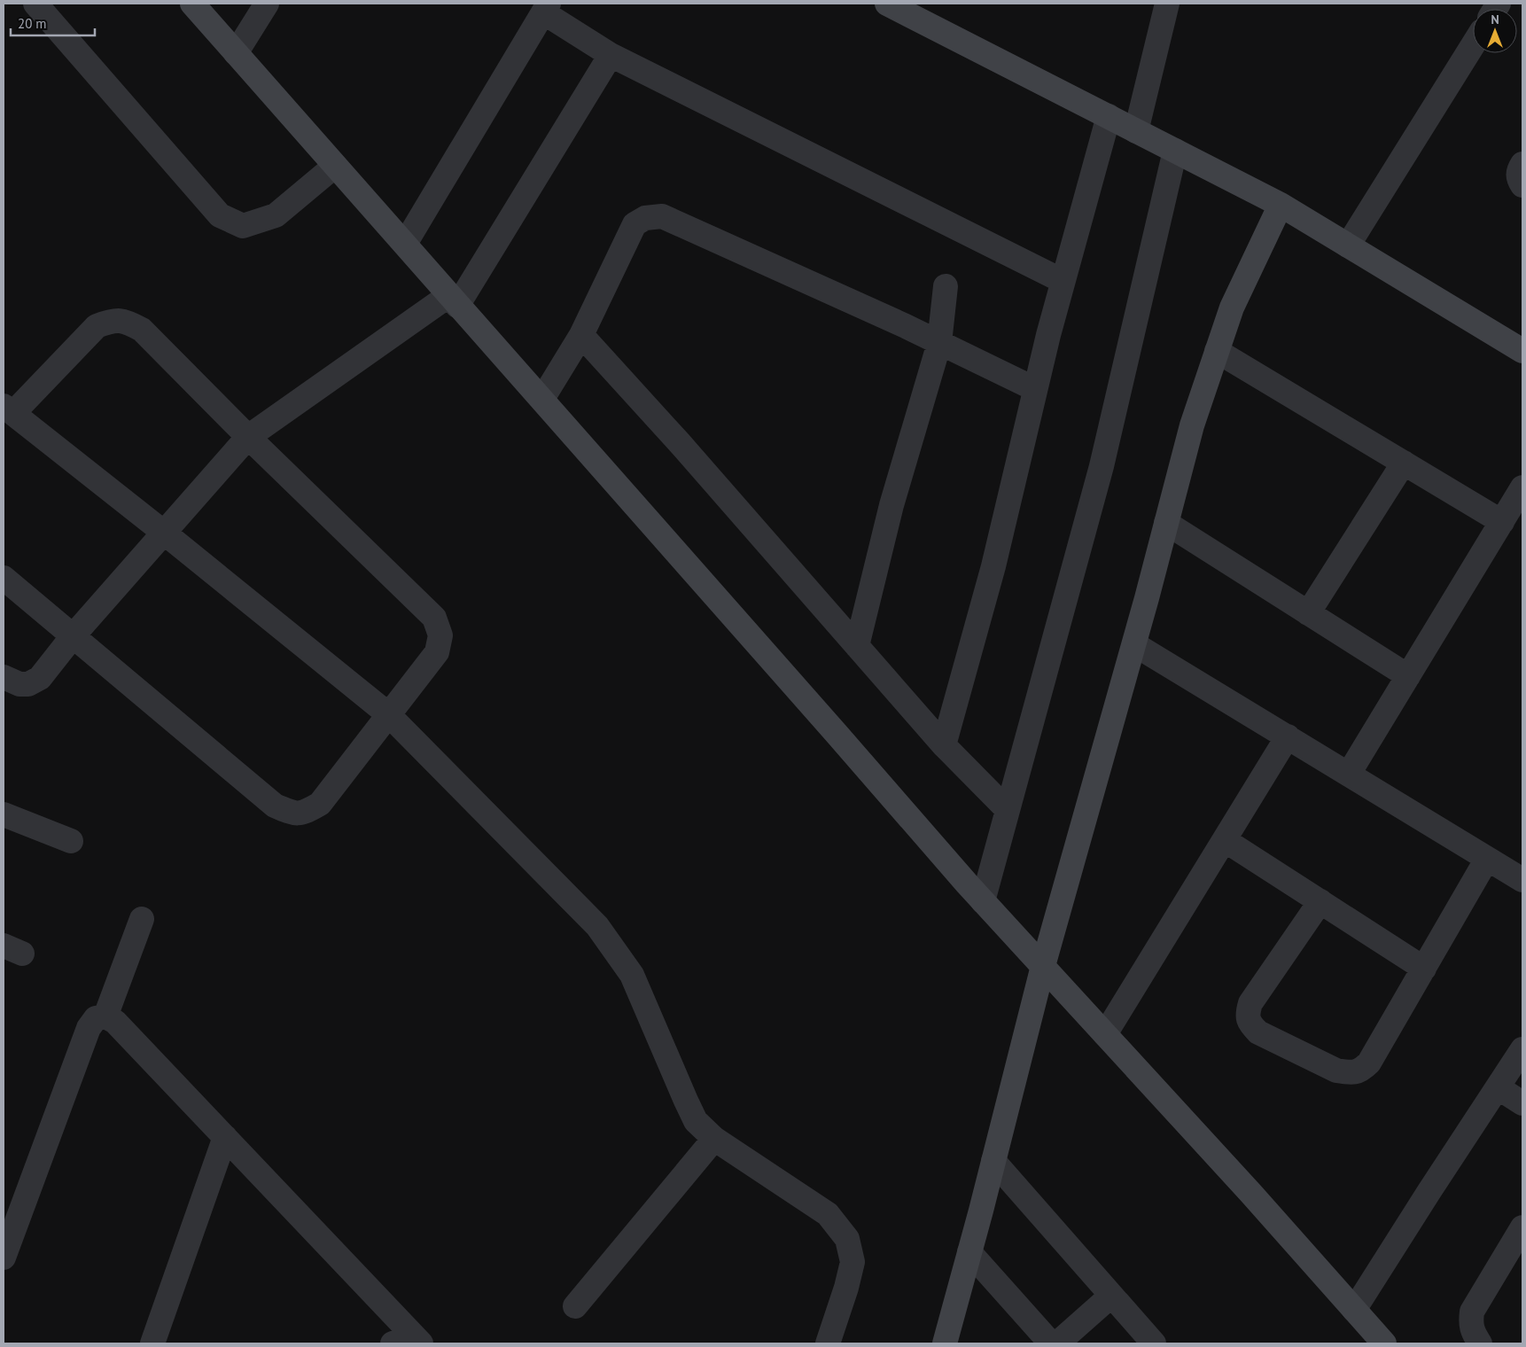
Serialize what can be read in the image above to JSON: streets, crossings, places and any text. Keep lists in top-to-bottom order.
{
  "scale_bar": "20 m",
  "north": "top"
}
